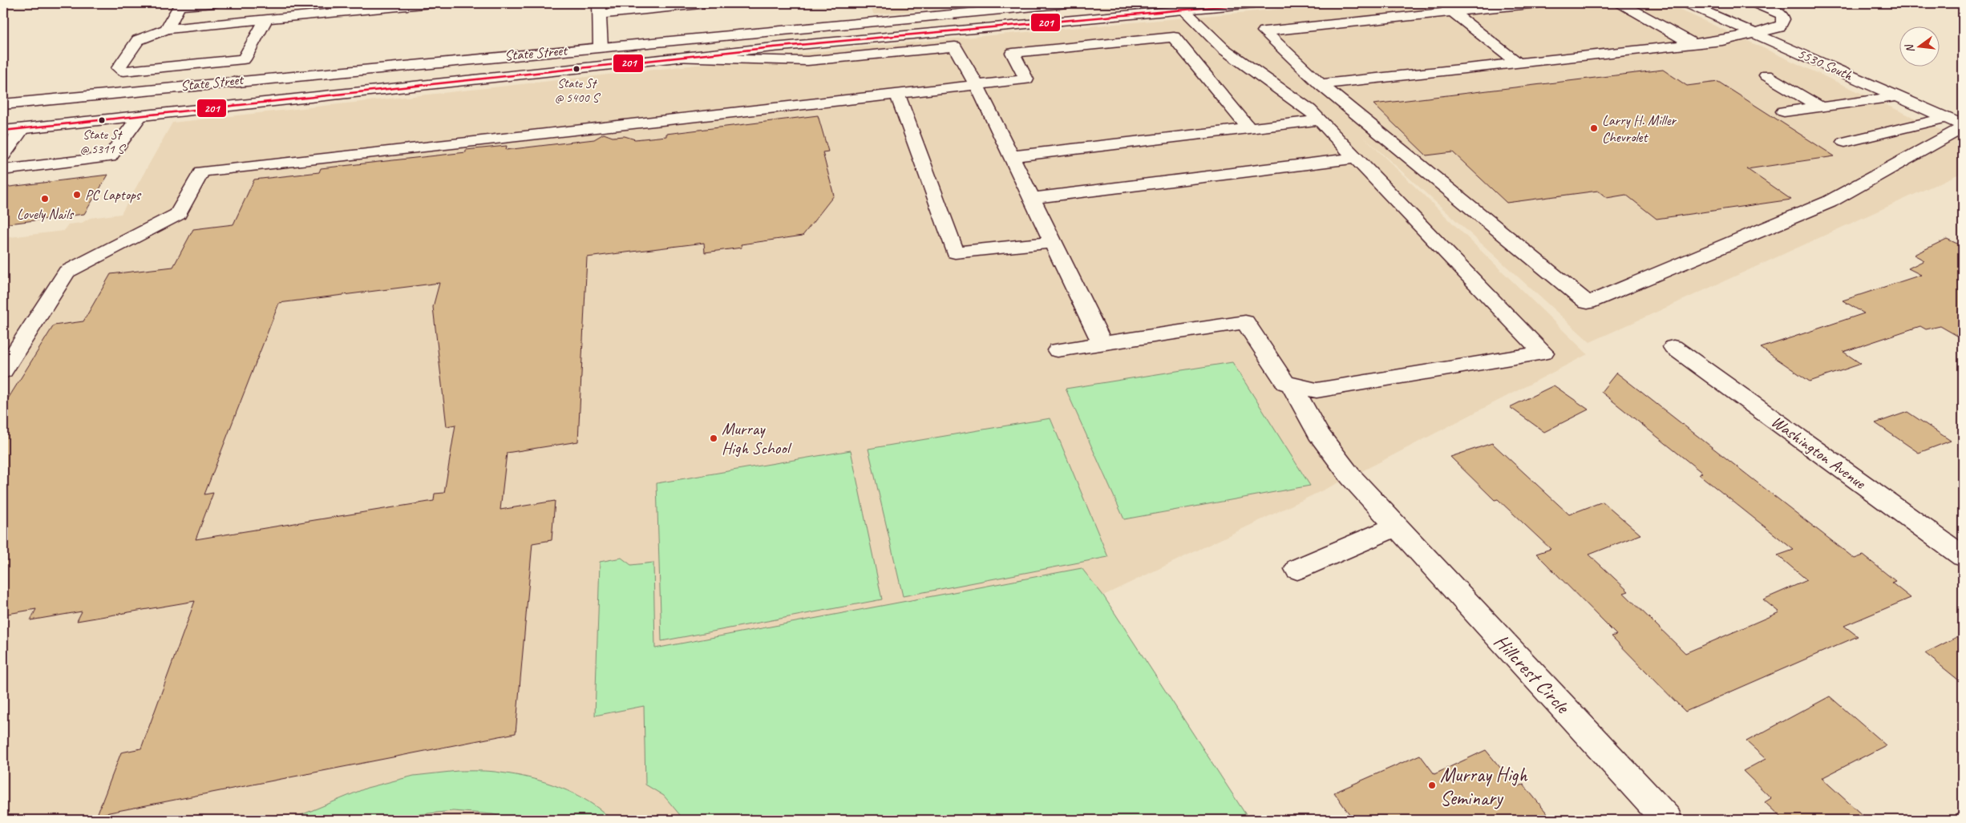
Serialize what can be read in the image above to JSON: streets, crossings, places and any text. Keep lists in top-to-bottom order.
{
  "streets": {
    "main road": [
      "State Street",
      "5530 South",
      "Washington Avenue",
      "Hillcrest Circle"
    ]
  },
  "places": [
    "State St @ 5400 S",
    "State St @ 5311 S",
    "Larry H. Miller Chevrolet",
    "PC Laptops",
    "Lovely Nails",
    "Murray High School",
    "Murray High Seminary"
  ],
  "lines": ["transit line 201"],
  "north": "left"
}
